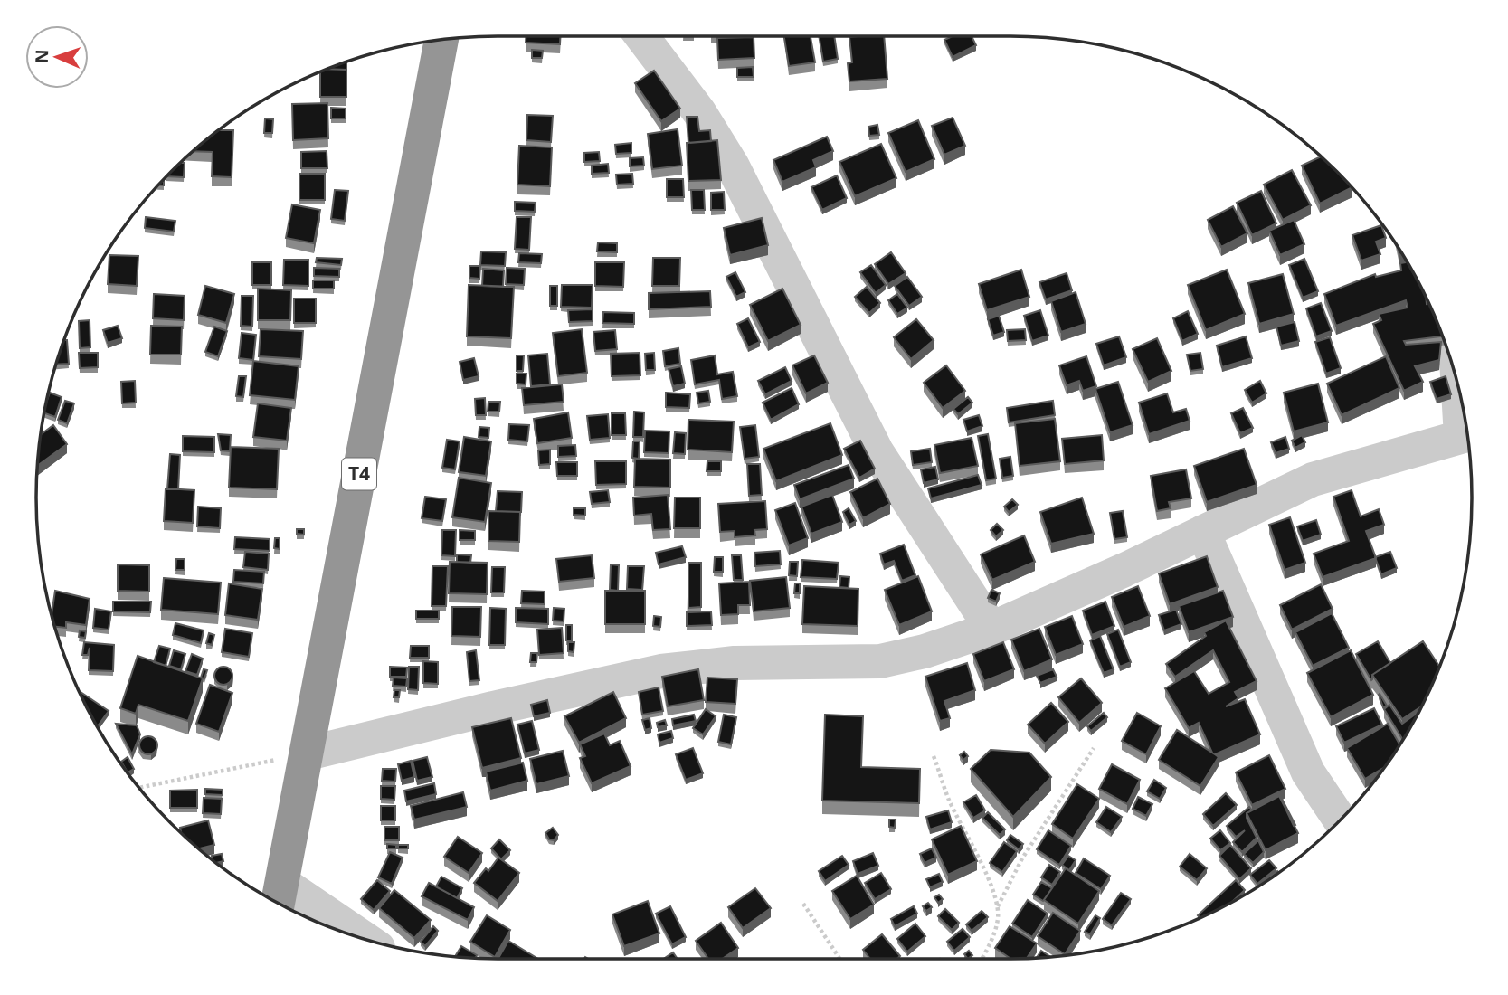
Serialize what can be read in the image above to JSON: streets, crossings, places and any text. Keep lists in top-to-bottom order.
{
  "streets": {
    "highway": ["T4"]
  },
  "north": "left"
}
